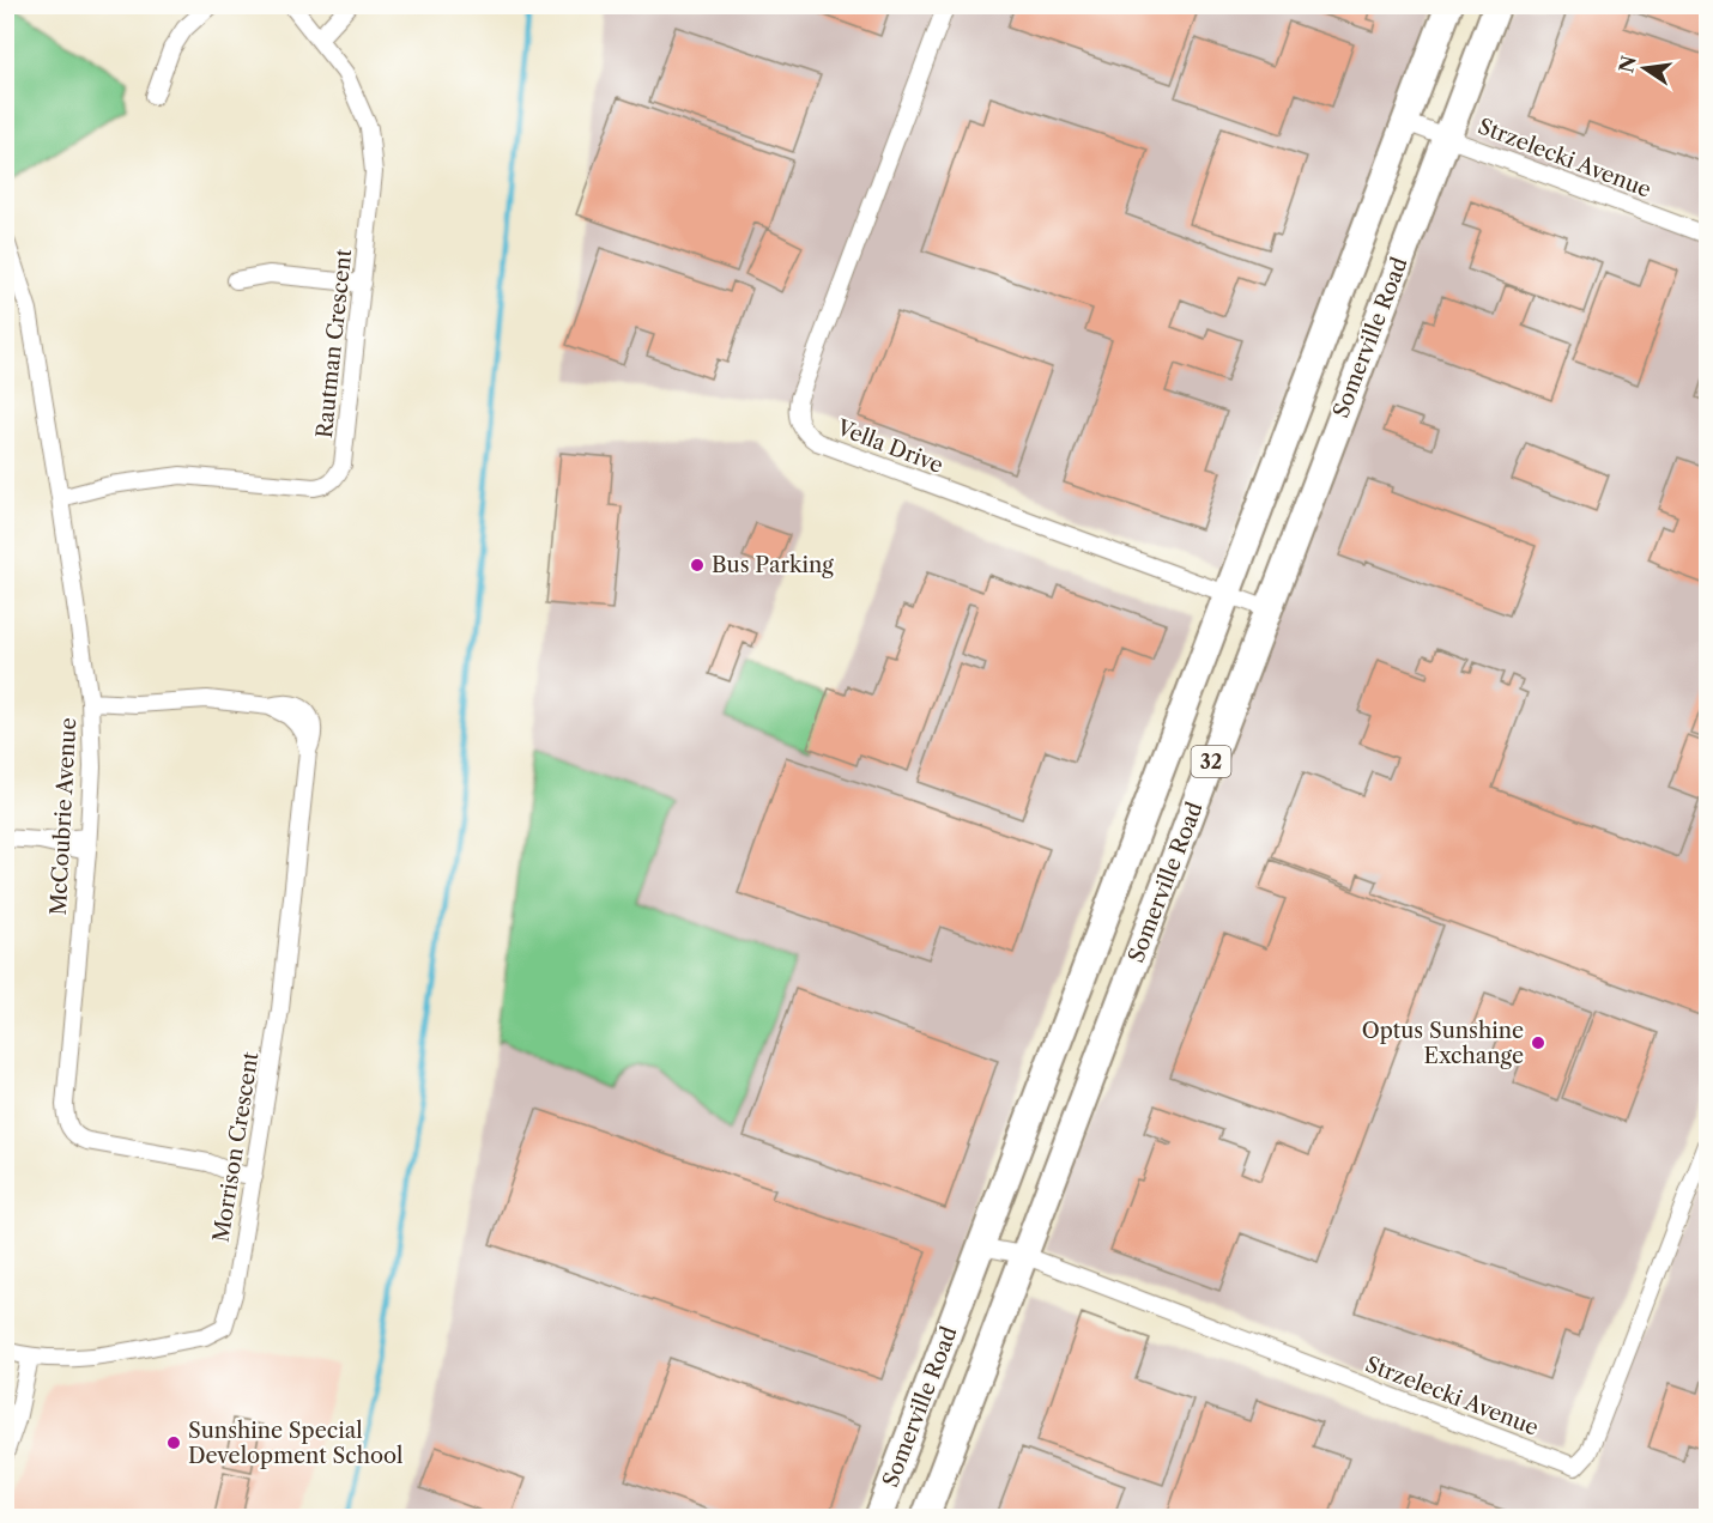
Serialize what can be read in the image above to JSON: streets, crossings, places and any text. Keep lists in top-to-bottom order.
{
  "streets": {
    "main road": ["Somerville Road", "32"],
    "street": [
      "Strzelecki Avenue",
      "Rautman Crescent",
      "Vella Drive",
      "McCoubrie Avenue",
      "Morrison Crescent"
    ]
  },
  "crossings": [
    ["Strzelecki Avenue", "Somerville Road"],
    ["Somerville Road", "Vella Drive"],
    ["Rautman Crescent", "McCoubrie Avenue"],
    ["McCoubrie Avenue", "Morrison Crescent"]
  ],
  "places": ["Bus Parking", "Optus Sunshine Exchange", "Sunshine Special Development School"],
  "north": "left"
}
